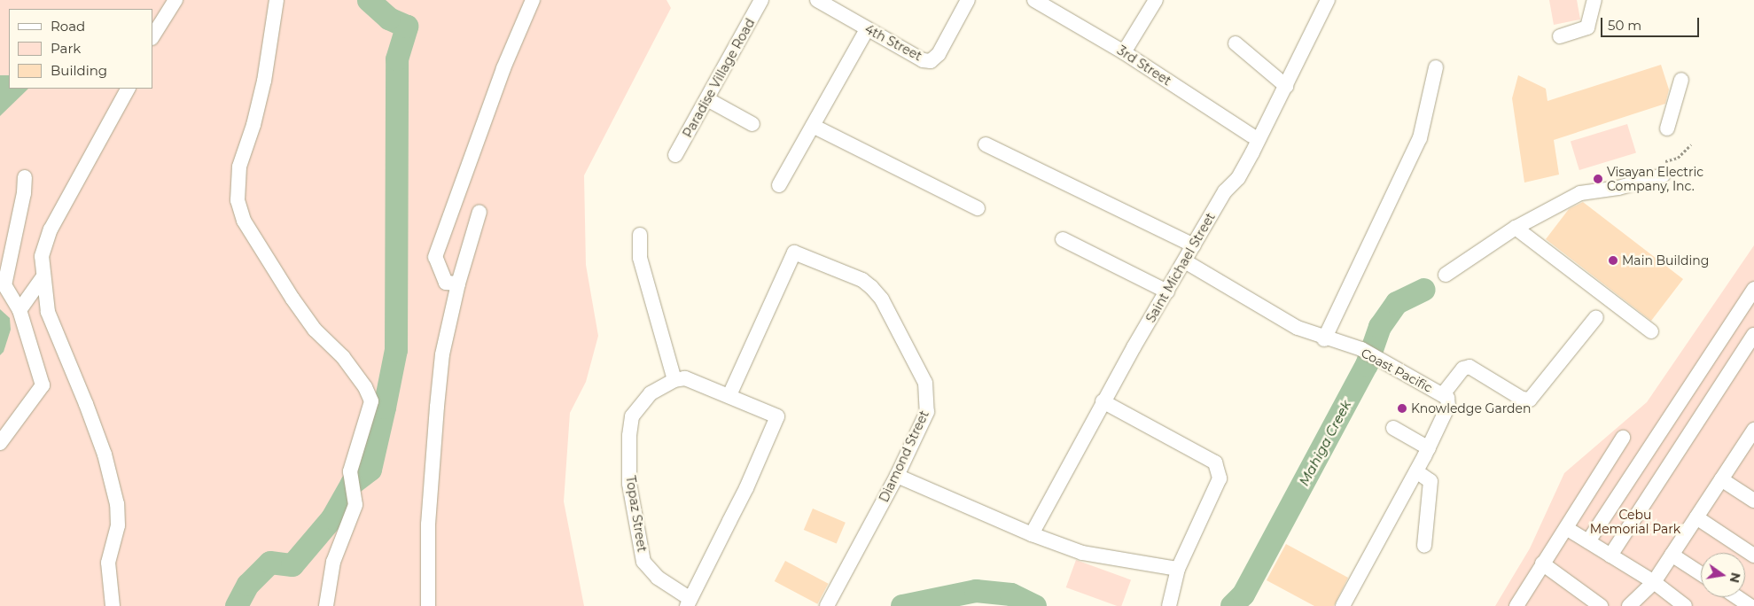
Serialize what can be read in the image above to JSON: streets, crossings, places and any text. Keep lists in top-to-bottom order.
{
  "streets": {
    "street": [
      "4th Street",
      "3rd Street",
      "Paradise Village Road",
      "Saint Michael Street",
      "Coast Pacific",
      "Diamond Street",
      "Topaz Street"
    ]
  },
  "crossings": [
    ["Saint Michael Street", "Coast Pacific"]
  ],
  "water": ["Mahiga Creek"],
  "parks": ["Cebu Memorial Park"],
  "places": ["Visayan Electric Company, Inc.", "Main Building", "Knowledge Garden"],
  "legend": ["Road", "Park", "Building"],
  "scale_bar": "50 m",
  "north": "right"
}
